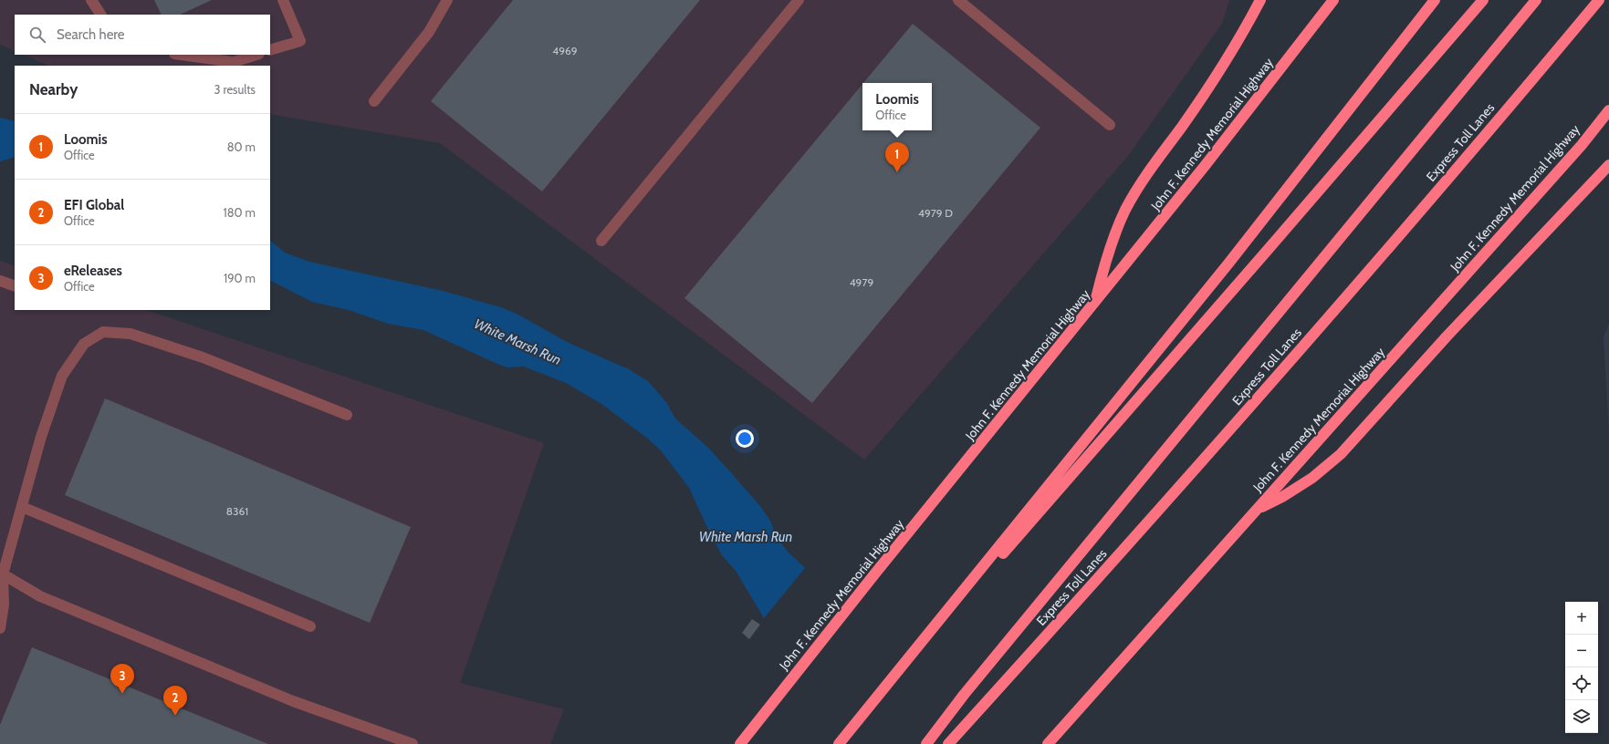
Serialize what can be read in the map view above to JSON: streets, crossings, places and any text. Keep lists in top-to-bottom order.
{
  "streets": {
    "highway": ["John F. Kennedy Memorial Highway", "Express Toll Lanes"]
  },
  "water": ["White Marsh Run"],
  "house_numbers": [
    "4969",
    "4979 D",
    "4979",
    "8361"
  ],
  "page": {
    "search": "Search here",
    "heading": ["Nearby", "3 results"],
    "popup": ["Loomis", "Office"],
    "list": [
      {
        "mark": "1",
        "name": "Loomis",
        "note": "Office",
        "value": "80 m"
      },
      {
        "mark": "2",
        "name": "EFI Global",
        "note": "Office",
        "value": "180 m"
      },
      {
        "mark": "3",
        "name": "eReleases",
        "note": "Office",
        "value": "190 m"
      }
    ],
    "pins": ["1", "3", "2"],
    "map_buttons": ["+", "−"]
  }
}
